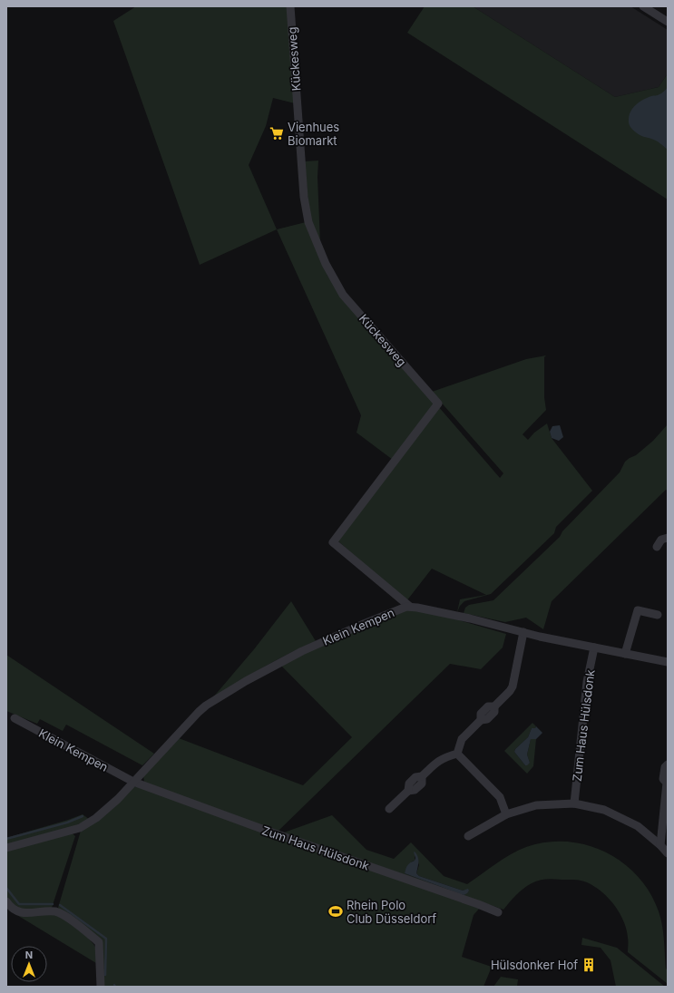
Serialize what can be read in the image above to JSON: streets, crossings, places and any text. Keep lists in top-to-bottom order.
{
  "streets": {
    "street": ["Kückesweg", "Klein Kempen", "Zum Haus Hülsdonk"]
  },
  "crossings": [
    ["Kückesweg", "Klein Kempen"],
    ["Klein Kempen", "Zum Haus Hülsdonk"]
  ],
  "places": {
    "supermarket": ["Vienhues Biomarkt"],
    "sports": ["Rhein Polo Club Düsseldorf"],
    "building": ["Hülsdonker Hof"]
  },
  "north": "top"
}
